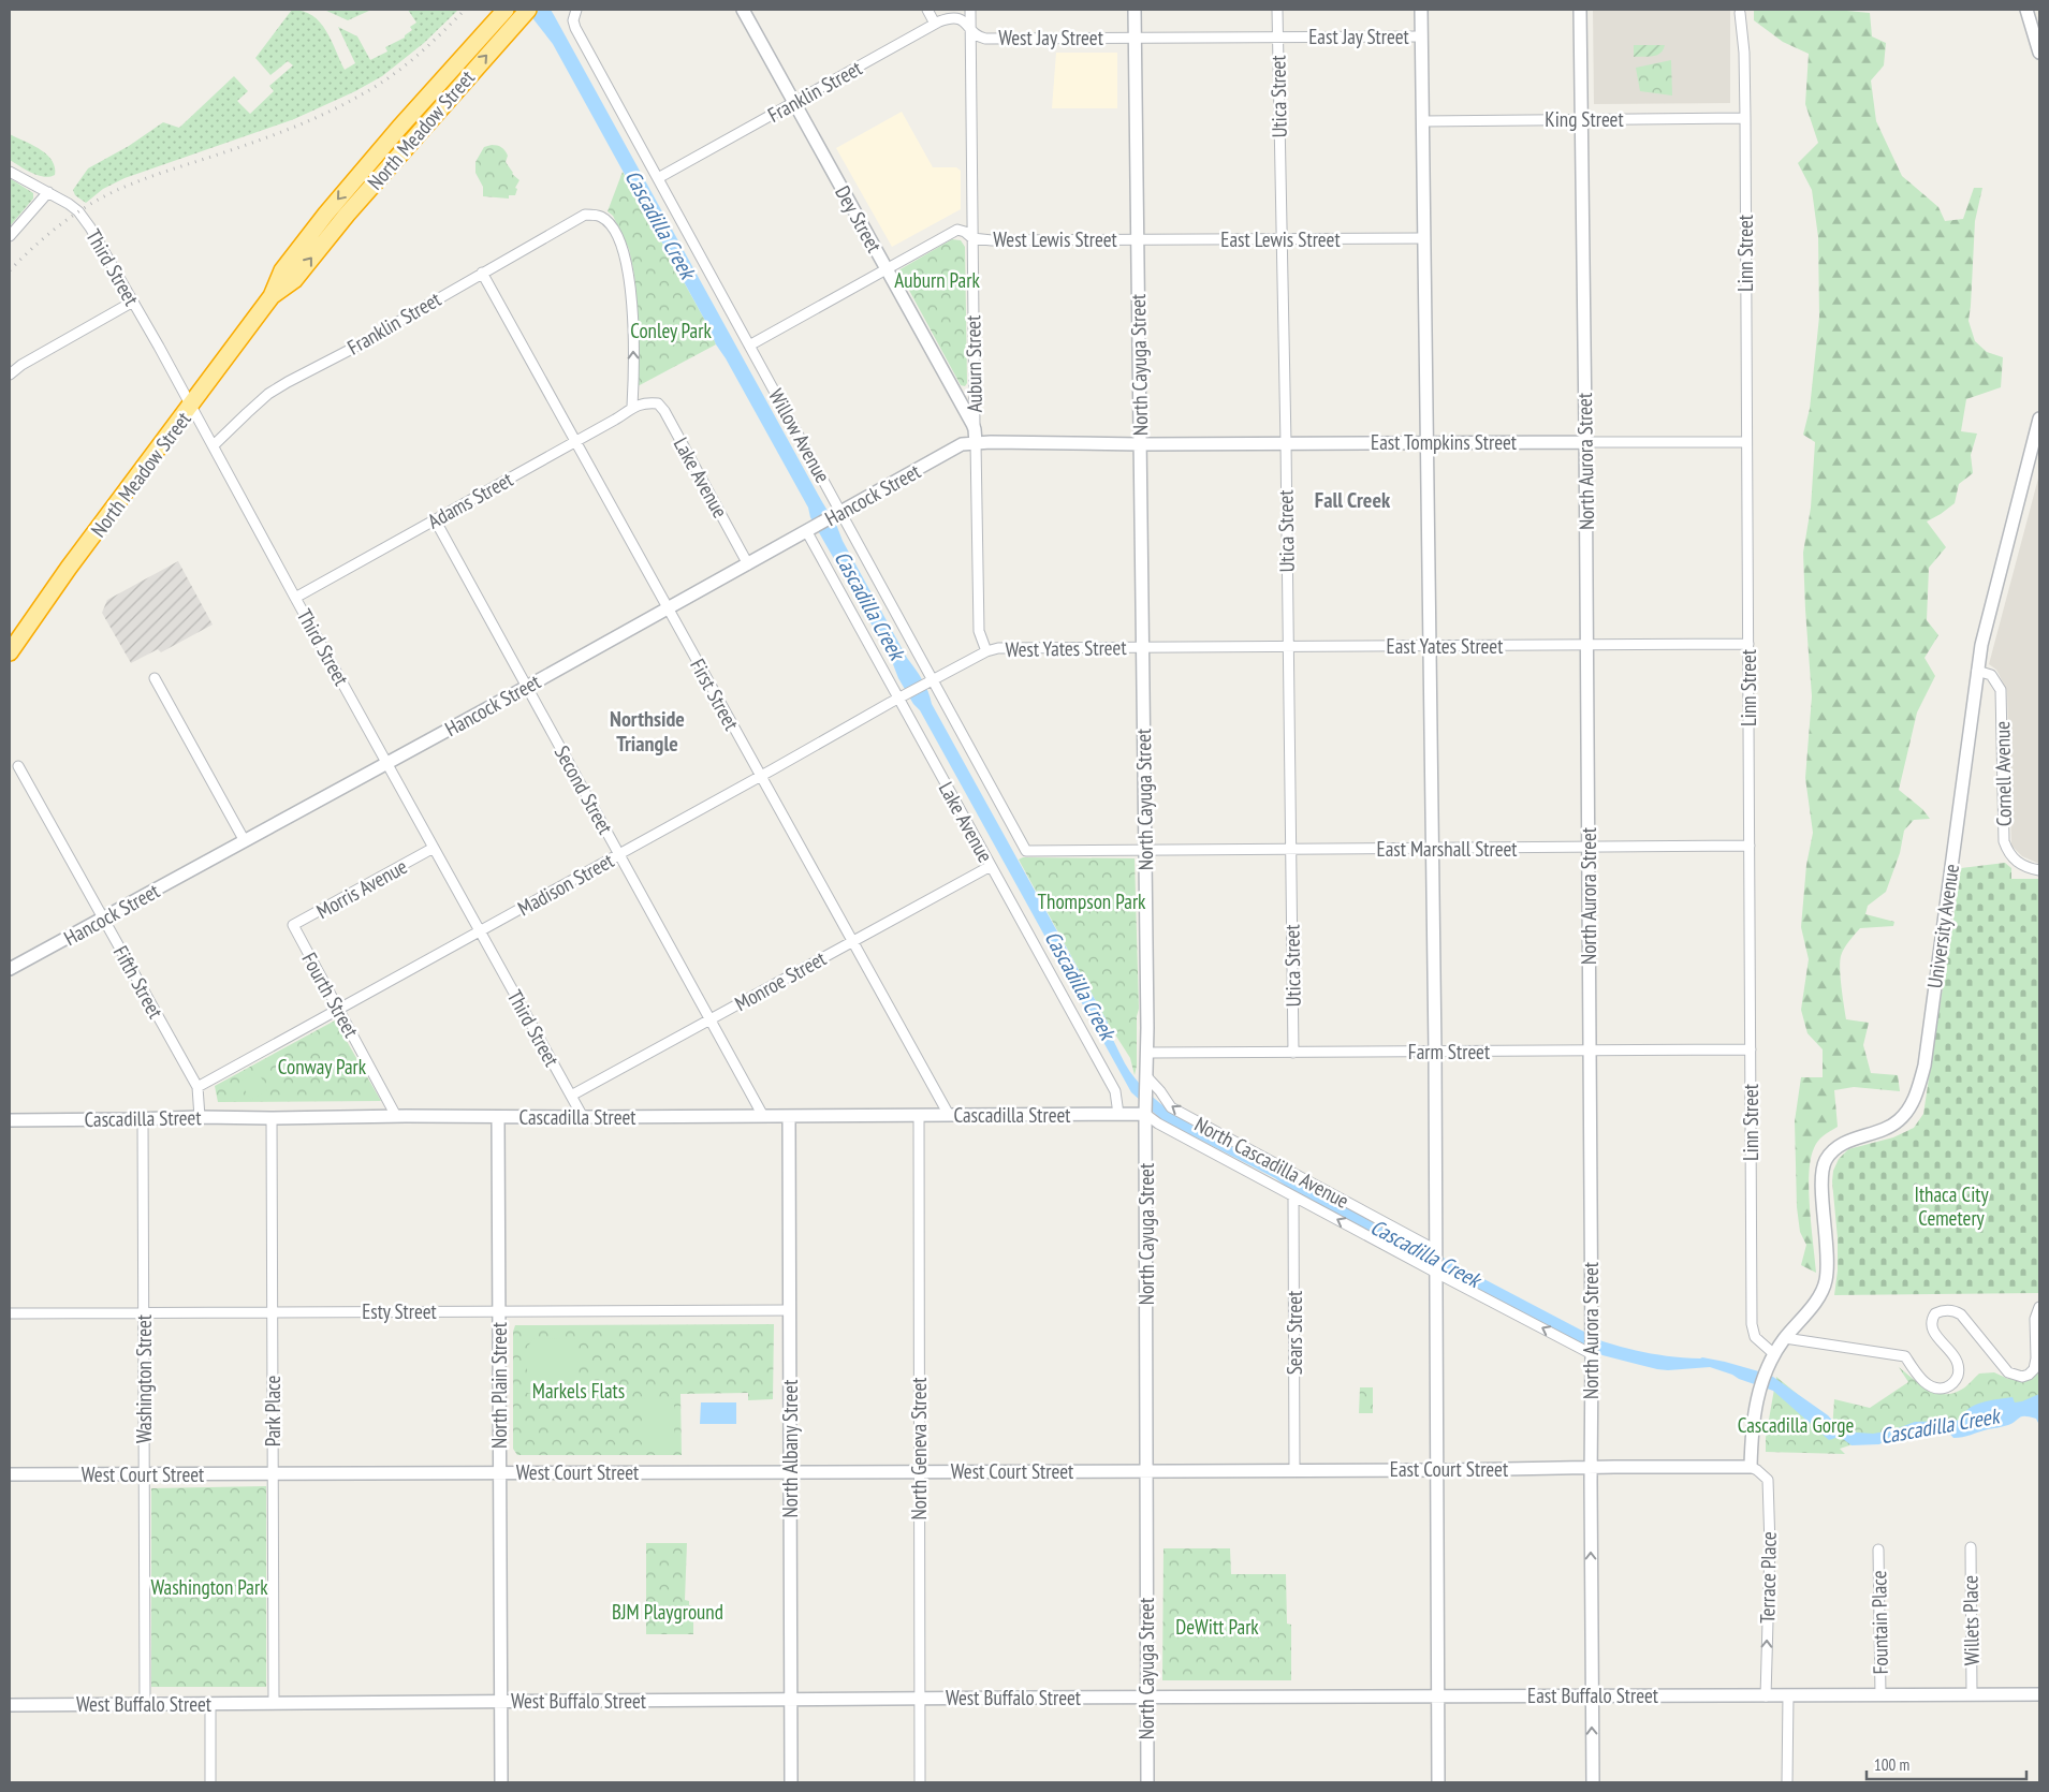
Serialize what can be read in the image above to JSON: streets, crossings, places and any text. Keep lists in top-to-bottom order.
{
  "streets": {
    "highway": ["North Meadow Street"],
    "street": [
      "East Jay Street",
      "West Jay Street",
      "Franklin Street",
      "Utica Street",
      "King Street",
      "Dey Street",
      "West Lewis Street",
      "East Lewis Street",
      "Linn Street",
      "Third Street",
      "Auburn Street",
      "North Cayuga Street",
      "Willow Avenue",
      "East Tompkins Street",
      "North Aurora Street",
      "Lake Avenue",
      "Hancock Street",
      "Adams Street",
      "East Yates Street",
      "West Yates Street",
      "First Street",
      "Cornell Avenue",
      "Second Street",
      "East Marshall Street",
      "Madison Street",
      "Morris Avenue",
      "University Avenue",
      "Monroe Street",
      "Fifth Street",
      "Fourth Street",
      "Farm Street",
      "Cascadilla Street",
      "North Cascadilla Avenue",
      "Esty Street",
      "Sears Street",
      "Washington Street",
      "North Plain Street",
      "Park Place",
      "North Albany Street",
      "North Geneva Street",
      "East Court Street",
      "West Court Street",
      "Terrace Place",
      "Willets Place",
      "Fountain Place",
      "East Buffalo Street",
      "West Buffalo Street"
    ]
  },
  "crossings": [
    ["East Jay Street", "West Jay Street"],
    ["East Jay Street", "Utica Street"],
    ["East Jay Street", "North Cayuga Street"],
    ["West Jay Street", "Franklin Street"],
    ["West Jay Street", "Auburn Street"],
    ["West Jay Street", "North Cayuga Street"],
    ["Franklin Street", "Dey Street"],
    ["Franklin Street", "Third Street"],
    ["Franklin Street", "Auburn Street"],
    ["Franklin Street", "Willow Avenue"],
    ["Franklin Street", "Adams Street"],
    ["Franklin Street", "First Street"],
    ["Utica Street", "East Lewis Street"],
    ["Utica Street", "East Tompkins Street"],
    ["Utica Street", "East Yates Street"],
    ["Utica Street", "East Marshall Street"],
    ["Utica Street", "Farm Street"],
    ["King Street", "Linn Street"],
    ["King Street", "North Aurora Street"],
    ["North Meadow Street", "Third Street"],
    ["Dey Street", "Auburn Street"],
    ["West Lewis Street", "East Lewis Street"],
    ["West Lewis Street", "Auburn Street"],
    ["West Lewis Street", "North Cayuga Street"],
    ["East Lewis Street", "North Cayuga Street"],
    ["Linn Street", "East Tompkins Street"],
    ["Linn Street", "East Yates Street"],
    ["Linn Street", "East Marshall Street"],
    ["Linn Street", "University Avenue"],
    ["Linn Street", "Farm Street"],
    ["Third Street", "Hancock Street"],
    ["Third Street", "Adams Street"],
    ["Third Street", "Madison Street"],
    ["Third Street", "Morris Avenue"],
    ["Third Street", "Monroe Street"],
    ["Third Street", "Cascadilla Street"],
    ["Auburn Street", "Hancock Street"],
    ["Auburn Street", "West Yates Street"],
    ["North Cayuga Street", "East Tompkins Street"],
    ["North Cayuga Street", "Hancock Street"],
    ["North Cayuga Street", "East Yates Street"],
    ["North Cayuga Street", "West Yates Street"],
    ["North Cayuga Street", "East Marshall Street"],
    ["North Cayuga Street", "Farm Street"],
    ["North Cayuga Street", "Cascadilla Street"],
    ["North Cayuga Street", "North Cascadilla Avenue"],
    ["North Cayuga Street", "East Court Street"],
    ["North Cayuga Street", "West Court Street"],
    ["North Cayuga Street", "East Buffalo Street"],
    ["North Cayuga Street", "West Buffalo Street"],
    ["Willow Avenue", "Hancock Street"],
    ["Willow Avenue", "West Yates Street"],
    ["Willow Avenue", "East Marshall Street"],
    ["Willow Avenue", "Madison Street"],
    ["East Tompkins Street", "North Aurora Street"],
    ["East Tompkins Street", "Hancock Street"],
    ["North Aurora Street", "East Yates Street"],
    ["North Aurora Street", "East Marshall Street"],
    ["North Aurora Street", "Farm Street"],
    ["North Aurora Street", "East Court Street"],
    ["North Aurora Street", "East Buffalo Street"],
    ["Lake Avenue", "Hancock Street"],
    ["Lake Avenue", "Adams Street"],
    ["Lake Avenue", "Madison Street"],
    ["Lake Avenue", "Monroe Street"],
    ["Lake Avenue", "Cascadilla Street"],
    ["Hancock Street", "First Street"],
    ["Hancock Street", "Second Street"],
    ["Hancock Street", "Fifth Street"],
    ["Adams Street", "First Street"],
    ["Adams Street", "Second Street"],
    ["East Yates Street", "West Yates Street"],
    ["West Yates Street", "Madison Street"],
    ["First Street", "Madison Street"],
    ["First Street", "Monroe Street"],
    ["First Street", "Cascadilla Street"],
    ["Cornell Avenue", "University Avenue"],
    ["Second Street", "Madison Street"],
    ["Second Street", "Monroe Street"],
    ["Second Street", "Cascadilla Street"],
    ["Madison Street", "Fifth Street"],
    ["Madison Street", "Fourth Street"],
    ["Morris Avenue", "Fourth Street"],
    ["University Avenue", "East Court Street"],
    ["University Avenue", "Terrace Place"],
    ["Fifth Street", "Cascadilla Street"],
    ["Fourth Street", "Cascadilla Street"],
    ["Cascadilla Street", "Washington Street"],
    ["Cascadilla Street", "North Plain Street"],
    ["Cascadilla Street", "Park Place"],
    ["Cascadilla Street", "North Albany Street"],
    ["Cascadilla Street", "North Geneva Street"],
    ["Esty Street", "Washington Street"],
    ["Esty Street", "North Plain Street"],
    ["Esty Street", "Park Place"],
    ["Esty Street", "North Albany Street"],
    ["Sears Street", "East Court Street"],
    ["Washington Street", "West Court Street"],
    ["Washington Street", "West Buffalo Street"],
    ["North Plain Street", "West Court Street"],
    ["North Plain Street", "West Buffalo Street"],
    ["Park Place", "West Court Street"],
    ["Park Place", "West Buffalo Street"],
    ["North Albany Street", "West Court Street"],
    ["North Albany Street", "West Buffalo Street"],
    ["North Geneva Street", "West Court Street"],
    ["North Geneva Street", "West Buffalo Street"],
    ["East Court Street", "West Court Street"],
    ["East Court Street", "Terrace Place"],
    ["Terrace Place", "East Buffalo Street"],
    ["Willets Place", "East Buffalo Street"],
    ["Fountain Place", "East Buffalo Street"],
    ["East Buffalo Street", "West Buffalo Street"]
  ],
  "one_way": ["Terrace Place"],
  "districts": ["Fall Creek", "Northside Triangle"],
  "water": ["Cascadilla Creek"],
  "parks": [
    "Auburn Park",
    "Conley Park",
    "Thompson Park",
    "Conway Park",
    "Ithaca City Cemetery",
    "Markels Flats",
    "Cascadilla Gorge",
    "Washington Park",
    "BJM Playground",
    "DeWitt Park"
  ],
  "scale_bar": "100 m"
}
